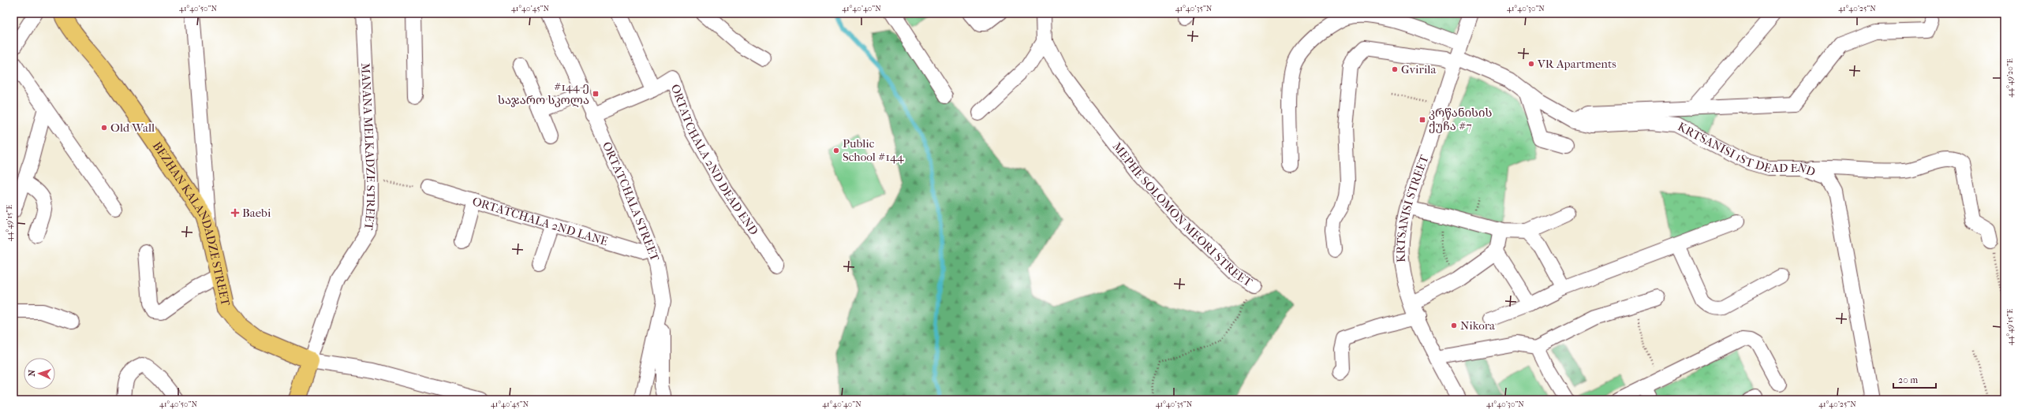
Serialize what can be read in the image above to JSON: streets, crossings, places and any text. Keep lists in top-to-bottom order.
{
  "streets": {
    "main road": ["BEZHAN KALANDADZE STREET"],
    "street": [
      "MANANA MELKADZE STREET",
      "KRTSANISI 1ST DEAD END",
      "ORTATCHALA 2ND DEAD END",
      "ORTATCHALA STREET",
      "KRTSANISI STREET",
      "MEPHE SOLOMON MEORI STREET",
      "ORTATCHALA 2ND LANE"
    ]
  },
  "crossings": [
    ["MANANA MELKADZE STREET", "BEZHAN KALANDADZE STREET"],
    ["KRTSANISI 1ST DEAD END", "KRTSANISI STREET"],
    ["ORTATCHALA 2ND DEAD END", "ORTATCHALA STREET"],
    ["ORTATCHALA STREET", "ORTATCHALA 2ND LANE"]
  ],
  "places": {
    "other": [
      "VR Apartments",
      "Gvirila",
      "Old Wall",
      "Public School #144",
      "Nikora"
    ],
    "transit": ["#144-ე საჯარო სკოლა", "კრწანისის ქუჩა #7"],
    "health": ["Baebi"]
  },
  "scale_bar": "20 m",
  "north": "left",
  "coordinates": [
    "41°40'50\"N",
    "41°40'45\"N",
    "41°40'40\"N",
    "41°40'35\"N",
    "41°40'30\"N",
    "41°40'25\"N",
    "44°49'20\"E",
    "44°49'15\"E"
  ]
}
